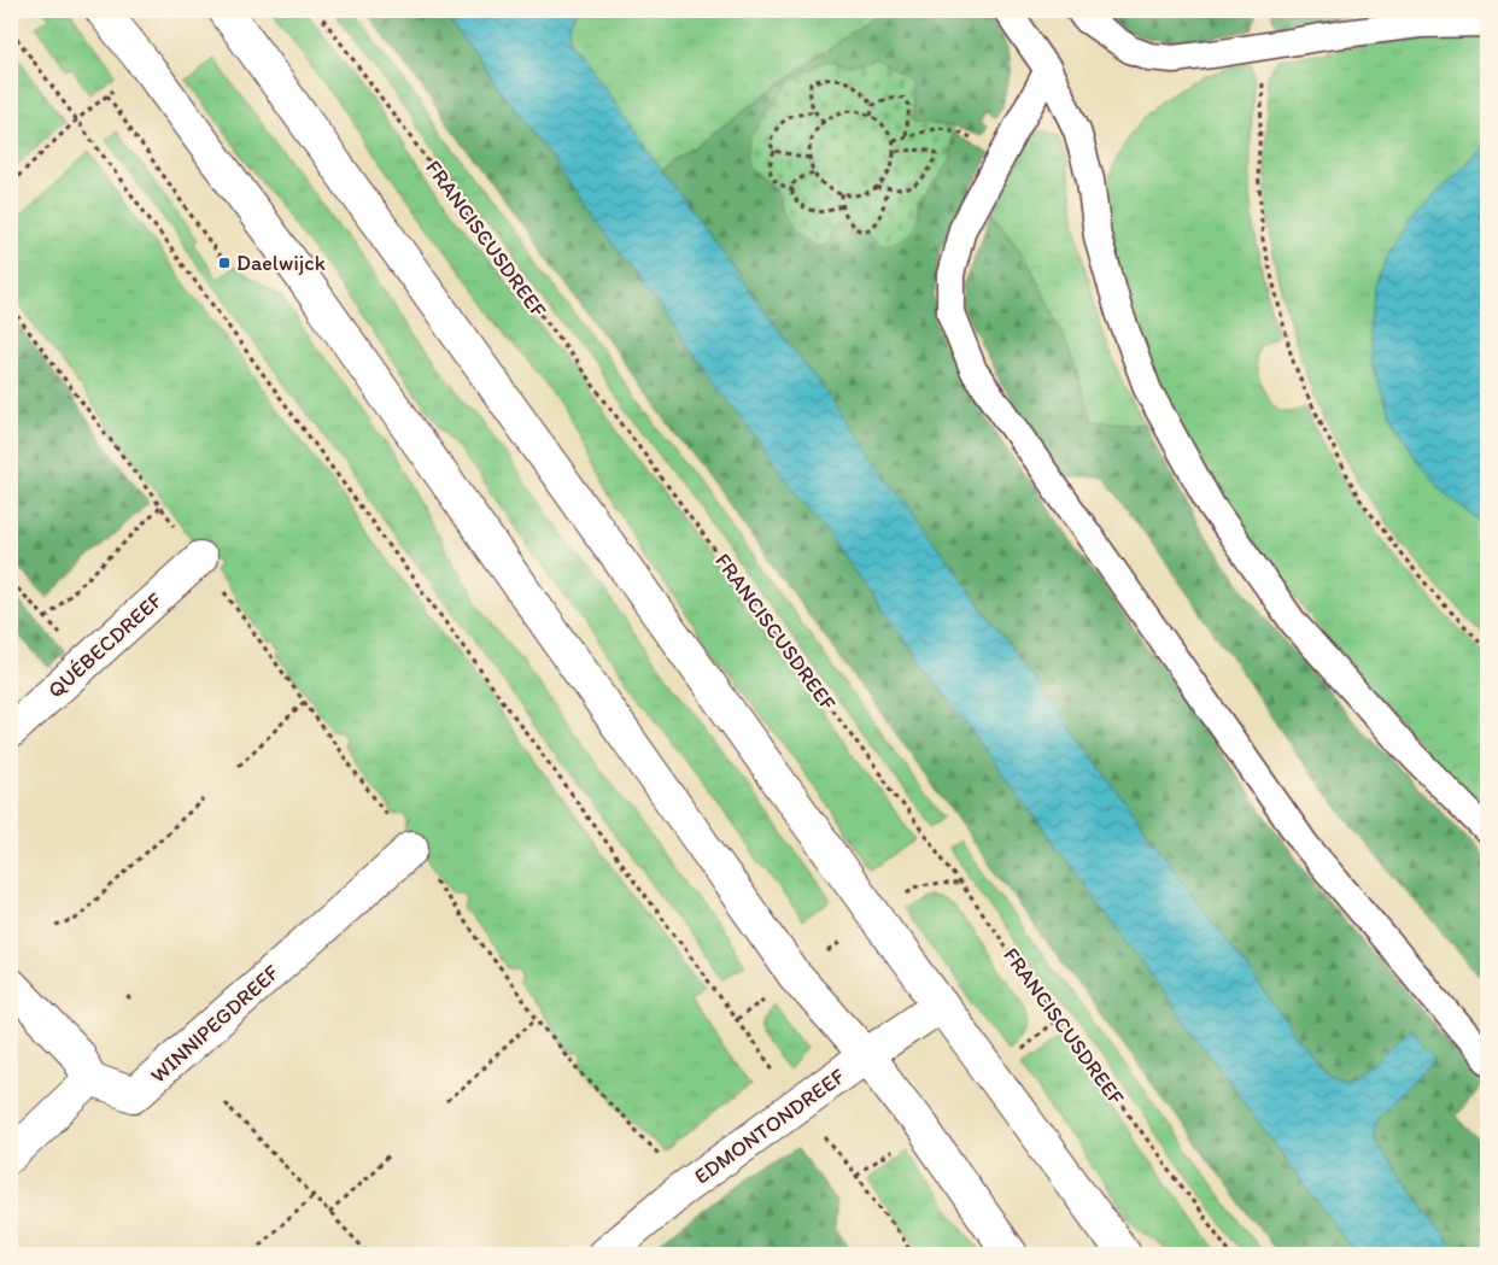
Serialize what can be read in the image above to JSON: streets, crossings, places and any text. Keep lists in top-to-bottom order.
{
  "streets": {
    "main road": ["QUÉBECDREEF", "WINNIPEGDREEF", "EDMONTONDREEF"],
    "path": ["FRANCISCUSDREEF"]
  },
  "places": {
    "transit": ["Daelwijck"]
  }
}
